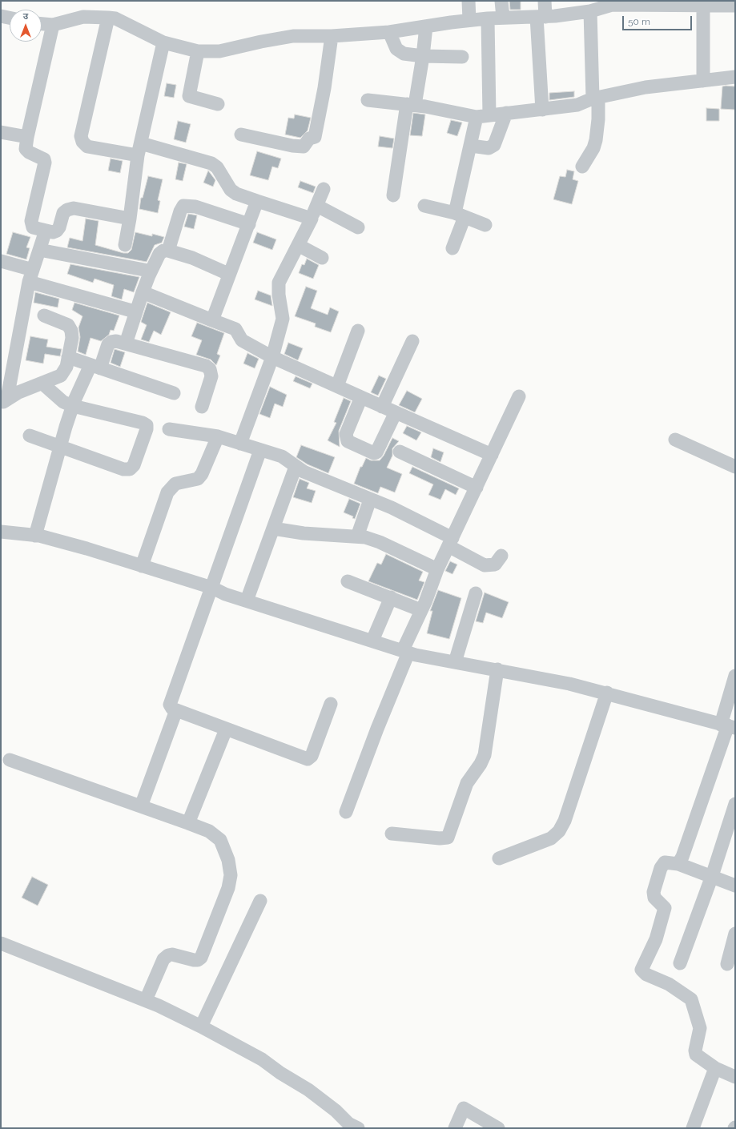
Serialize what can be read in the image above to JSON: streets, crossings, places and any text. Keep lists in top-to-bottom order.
{
  "scale_bar": "50 m",
  "north": "top"
}
